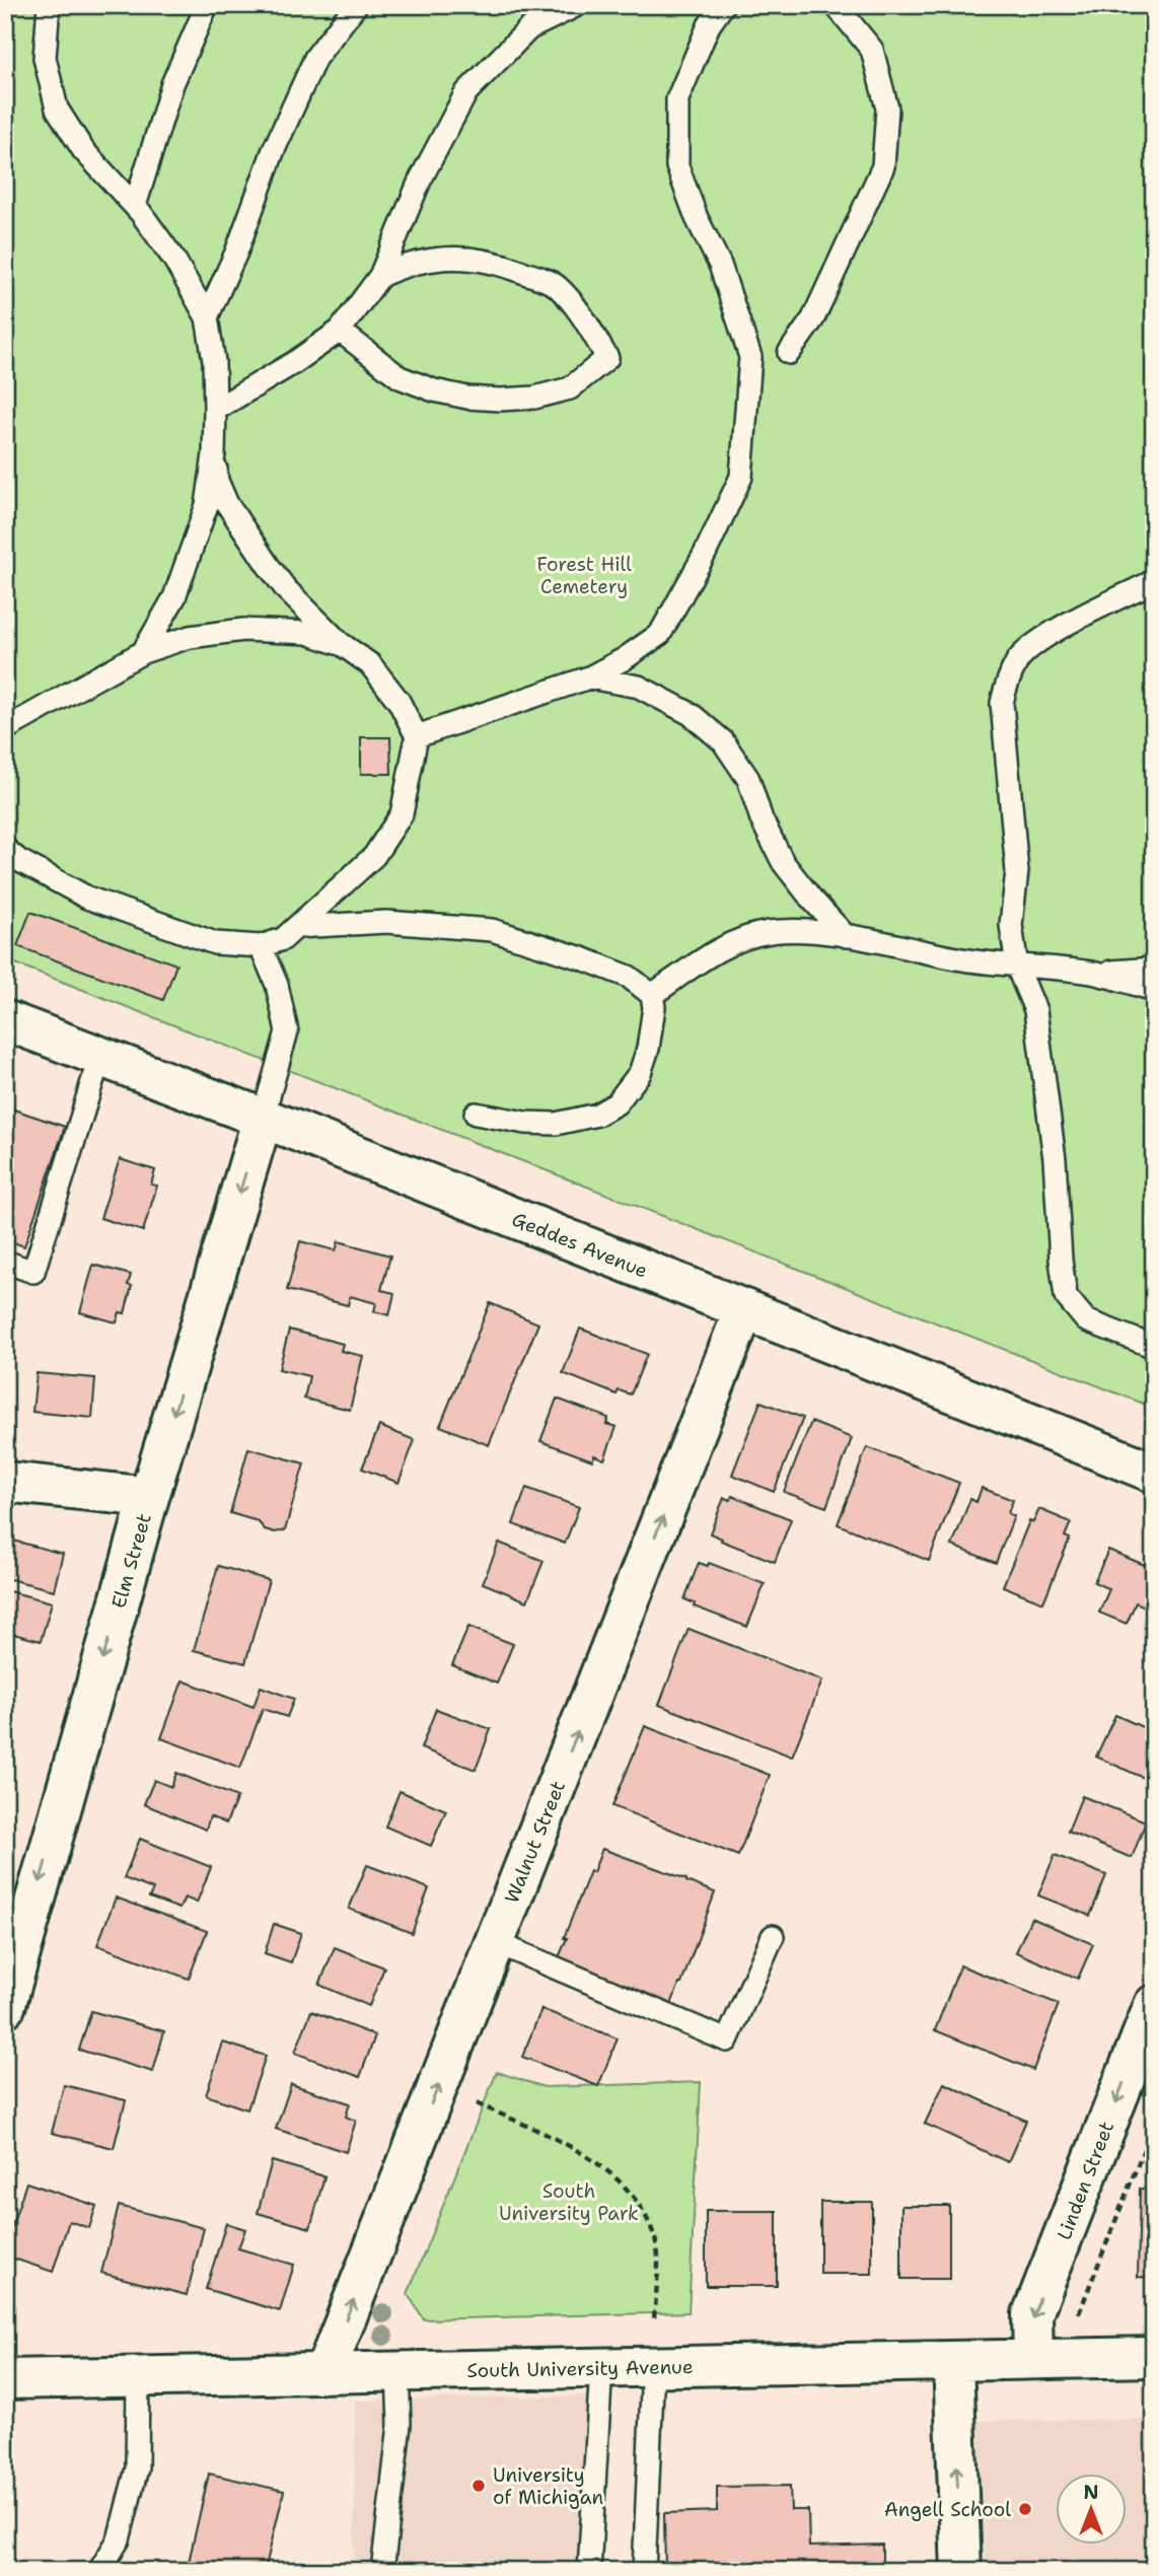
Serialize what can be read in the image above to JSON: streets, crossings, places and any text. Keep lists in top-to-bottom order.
{
  "streets": {
    "street": [
      "Geddes Avenue",
      "Elm Street",
      "Walnut Street",
      "Linden Street",
      "South University Avenue"
    ]
  },
  "crossings": [
    ["Geddes Avenue", "Elm Street"],
    ["Geddes Avenue", "Walnut Street"],
    ["Walnut Street", "South University Avenue"],
    ["Linden Street", "South University Avenue"]
  ],
  "one_way": ["Elm Street", "Walnut Street", "Linden Street"],
  "parks": ["Forest Hill Cemetery", "South University Park"],
  "places": ["University of Michigan", "Angell School"],
  "north": "top"
}
